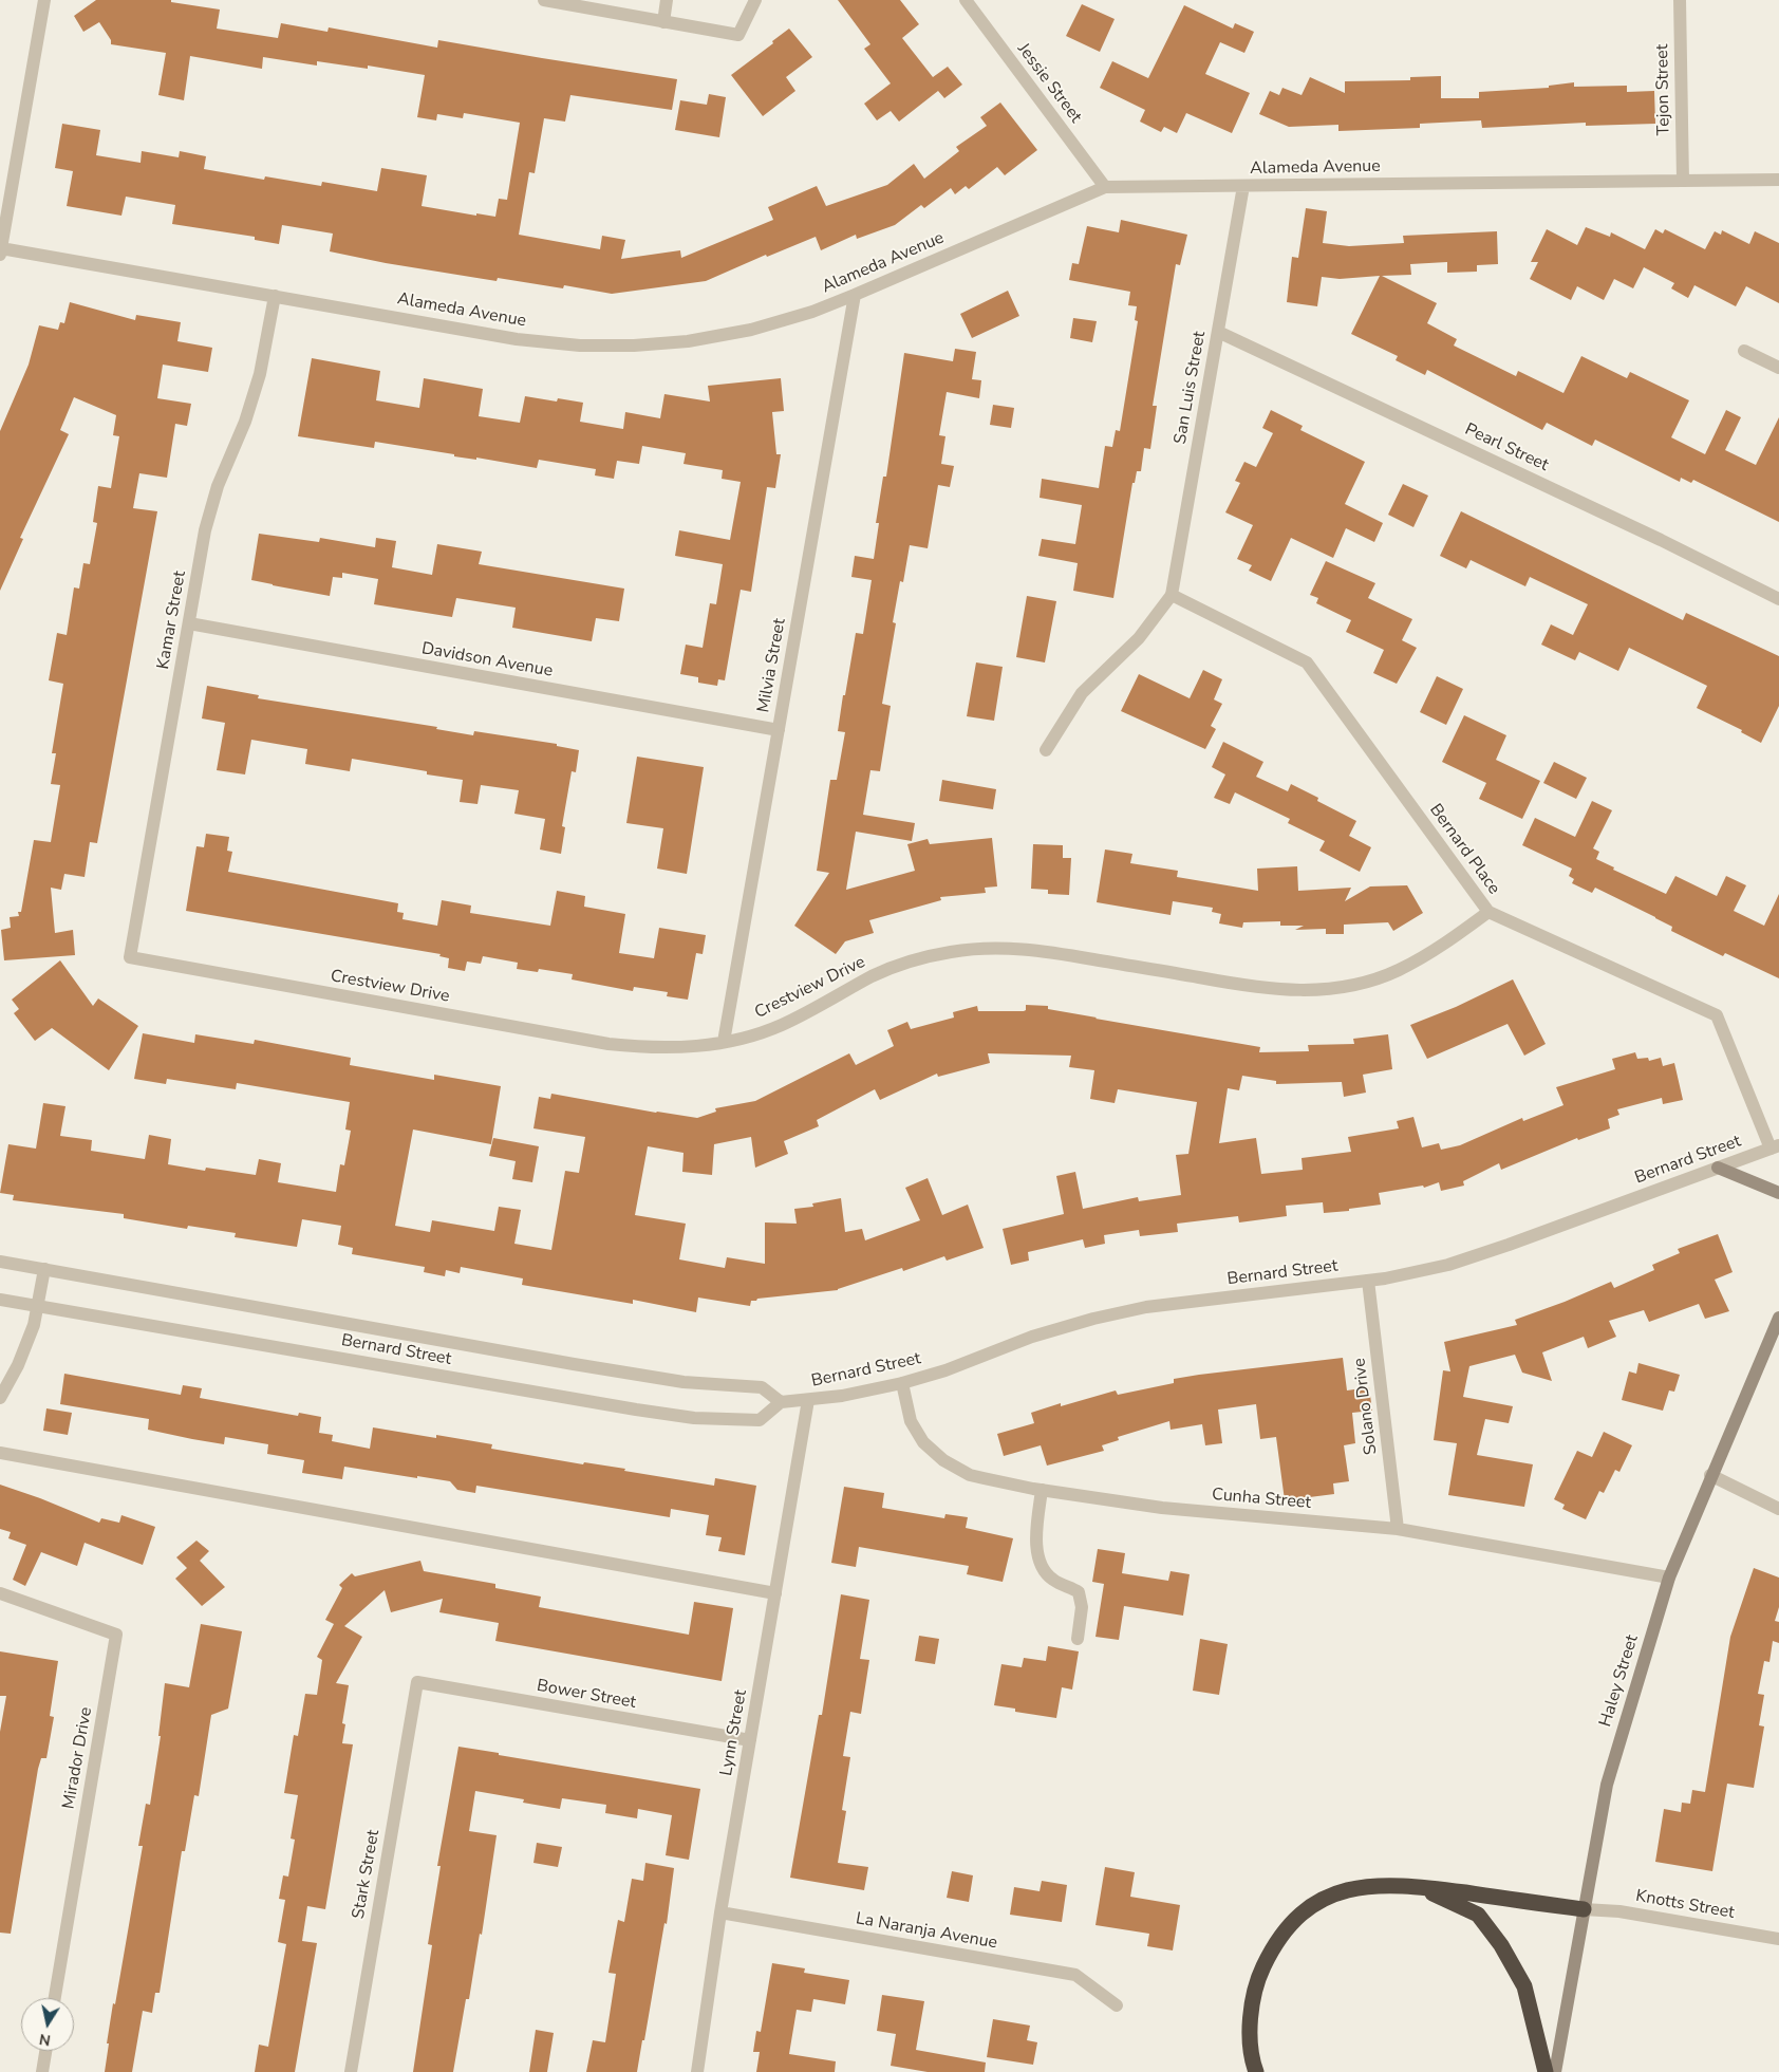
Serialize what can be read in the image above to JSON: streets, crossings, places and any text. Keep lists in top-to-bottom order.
{
  "streets": {
    "main road": ["Haley Street"],
    "street": [
      "Jessie Street",
      "Tejon Street",
      "Alameda Avenue",
      "San Luis Street",
      "Pearl Street",
      "Kamar Street",
      "Davidson Avenue",
      "Milvia Street",
      "Bernard Place",
      "Crestview Drive",
      "Bernard Street",
      "Solano Drive",
      "Cunha Street",
      "Bower Street",
      "Lynn Street",
      "Mirador Drive",
      "Stark Street",
      "Knotts Street",
      "La Naranja Avenue"
    ]
  },
  "crossings": [
    ["Jessie Street", "Alameda Avenue"],
    ["Tejon Street", "Alameda Avenue"],
    ["Alameda Avenue", "San Luis Street"],
    ["Alameda Avenue", "Kamar Street"],
    ["Alameda Avenue", "Milvia Street"],
    ["San Luis Street", "Pearl Street"],
    ["San Luis Street", "Bernard Place"],
    ["Kamar Street", "Davidson Avenue"],
    ["Kamar Street", "Crestview Drive"],
    ["Davidson Avenue", "Milvia Street"],
    ["Milvia Street", "Crestview Drive"],
    ["Bernard Place", "Crestview Drive"],
    ["Bernard Place", "Bernard Street"],
    ["Bernard Street", "Solano Drive"],
    ["Bernard Street", "Cunha Street"],
    ["Bernard Street", "Lynn Street"],
    ["Solano Drive", "Cunha Street"],
    ["Cunha Street", "Haley Street"],
    ["Haley Street", "Knotts Street"],
    ["Bower Street", "Lynn Street"],
    ["Bower Street", "Stark Street"],
    ["Lynn Street", "La Naranja Avenue"]
  ],
  "north": "bottom"
}
